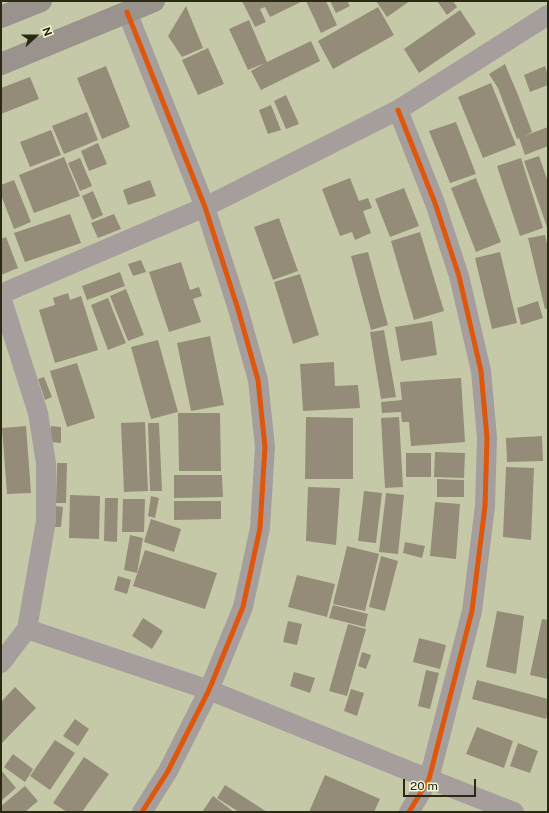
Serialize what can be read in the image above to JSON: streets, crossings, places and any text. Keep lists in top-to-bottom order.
{
  "scale_bar": "20 m",
  "north": "right"
}
